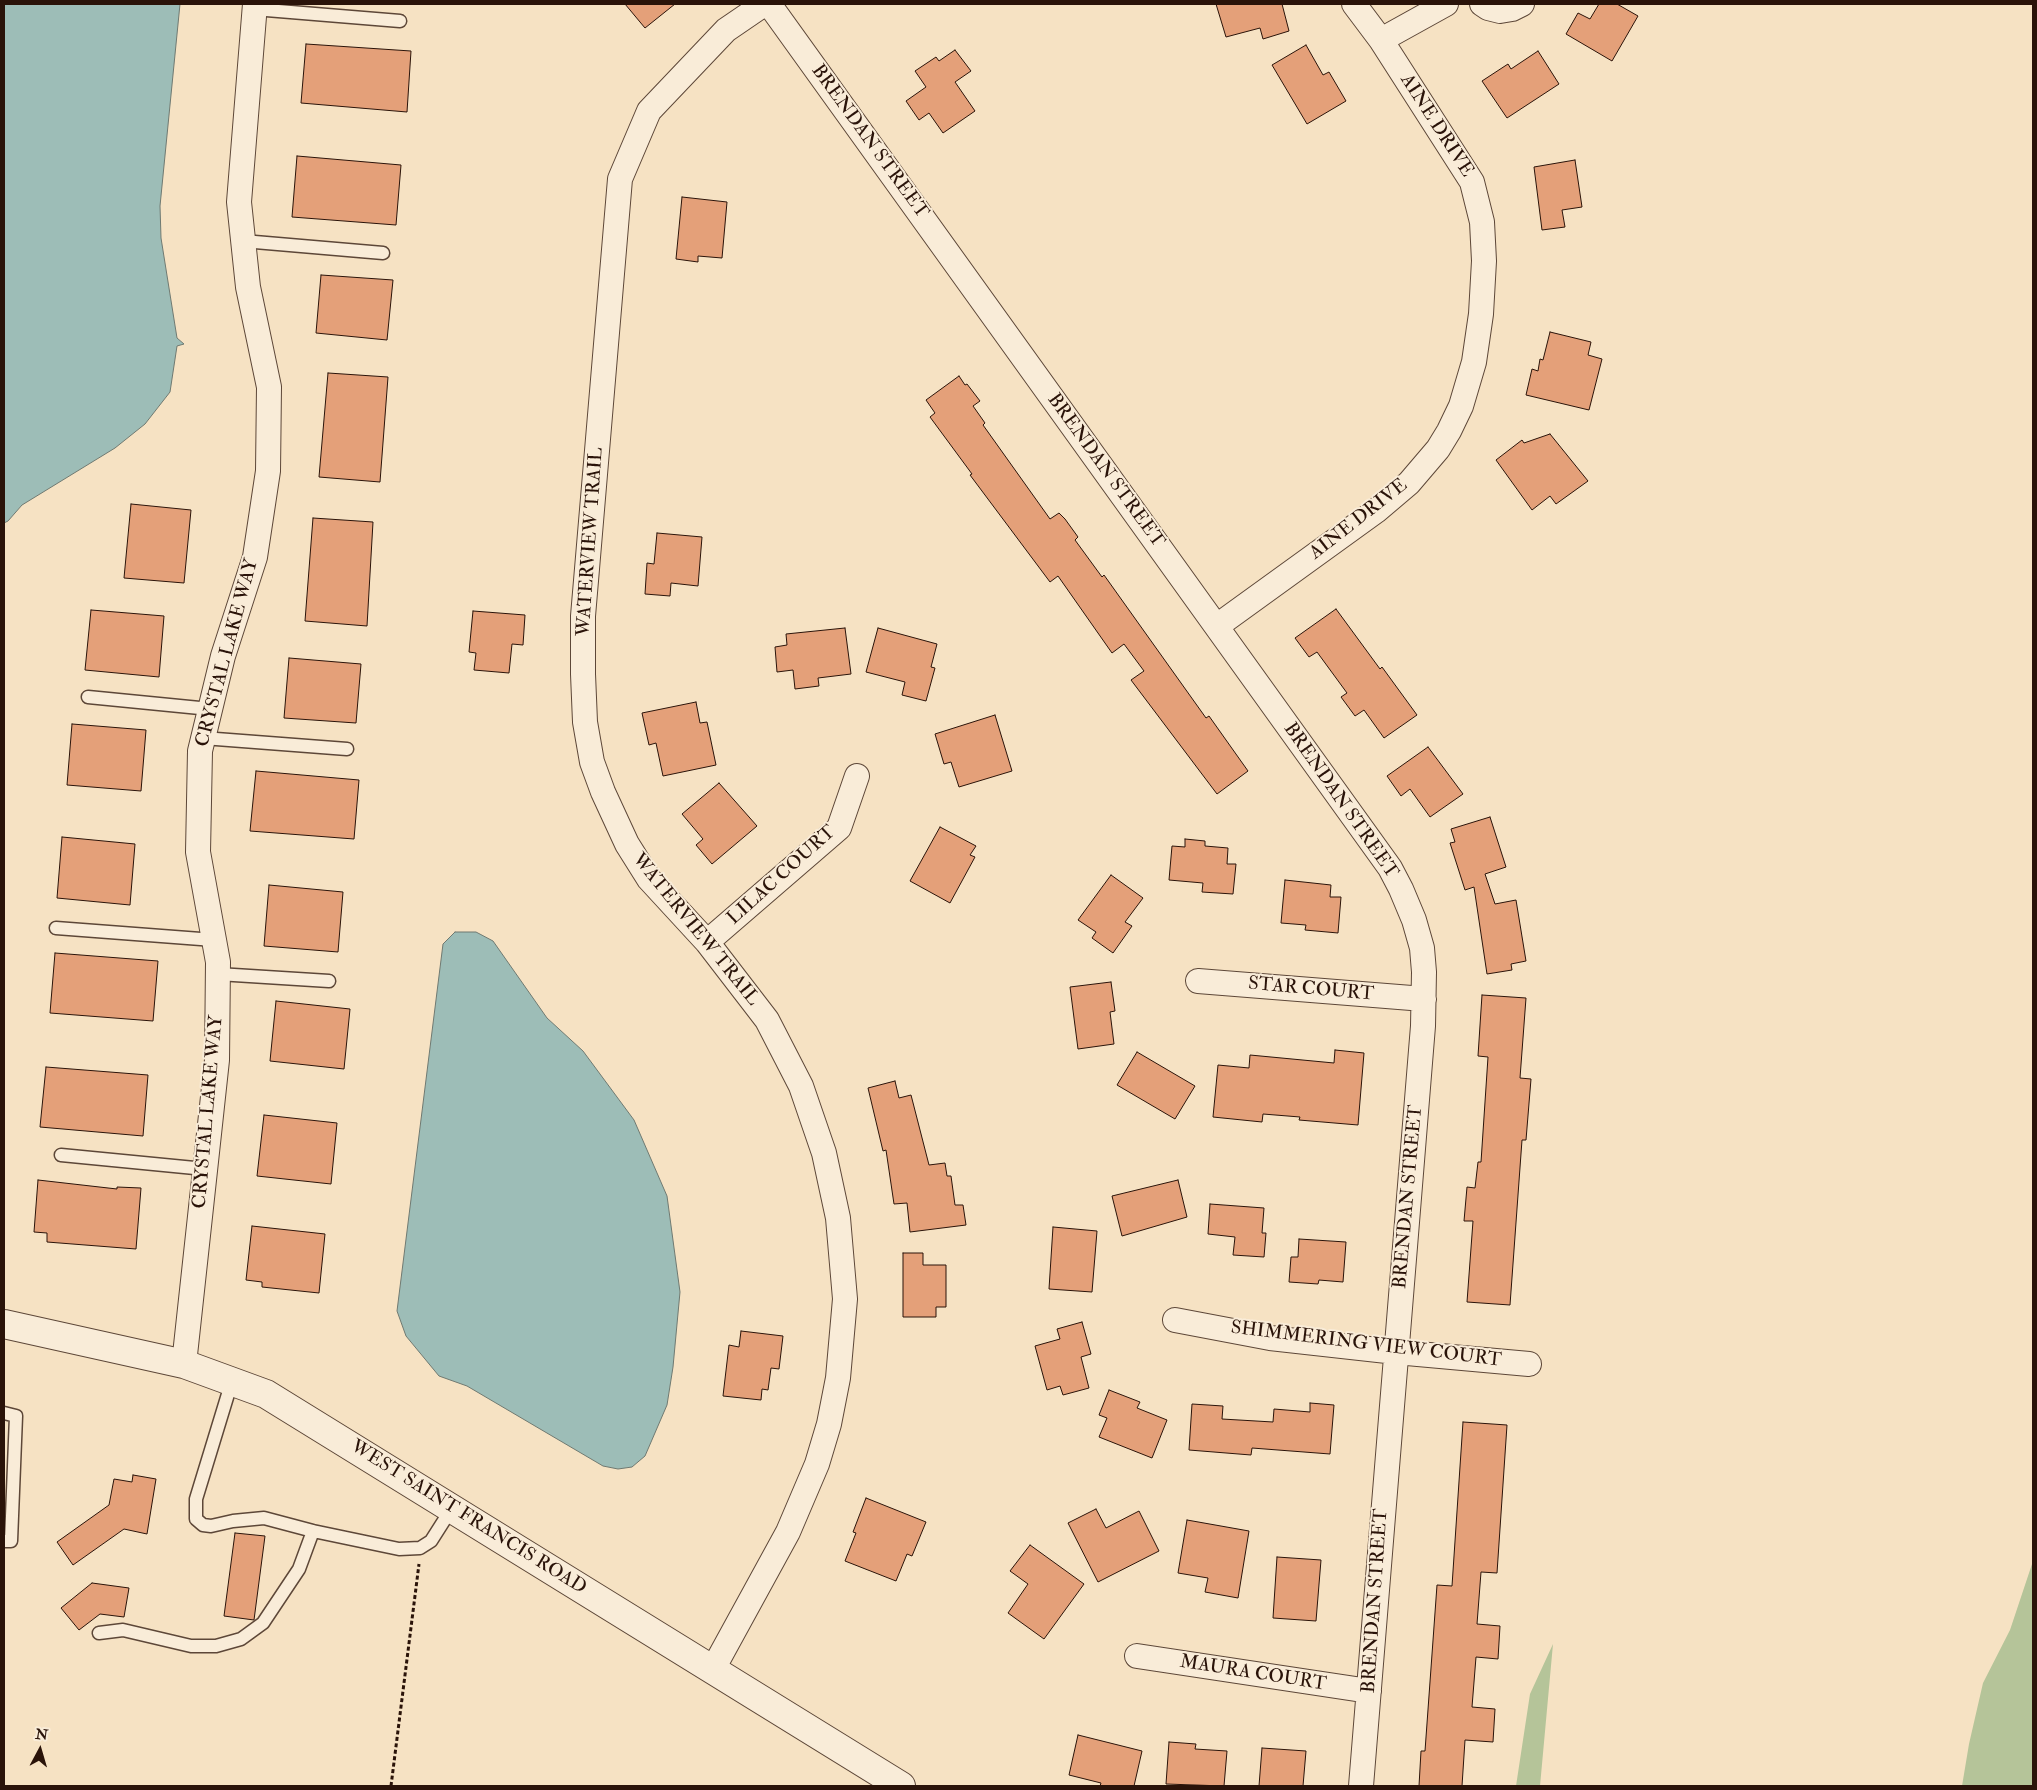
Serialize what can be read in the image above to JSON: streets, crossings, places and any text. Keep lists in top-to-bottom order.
{
  "streets": {
    "street": [
      "AINE DRIVE",
      "BRENDAN STREET",
      "WATERVIEW TRAIL",
      "CRYSTAL LAKE WAY",
      "LILAC COURT",
      "STAR COURT",
      "SHIMMERING VIEW COURT",
      "WEST SAINT FRANCIS ROAD",
      "MAURA COURT"
    ]
  },
  "crossings": [
    ["AINE DRIVE", "BRENDAN STREET"],
    ["BRENDAN STREET", "STAR COURT"],
    ["BRENDAN STREET", "SHIMMERING VIEW COURT"],
    ["BRENDAN STREET", "MAURA COURT"],
    ["WATERVIEW TRAIL", "LILAC COURT"],
    ["WATERVIEW TRAIL", "WEST SAINT FRANCIS ROAD"],
    ["CRYSTAL LAKE WAY", "WEST SAINT FRANCIS ROAD"]
  ],
  "north": "top"
}
